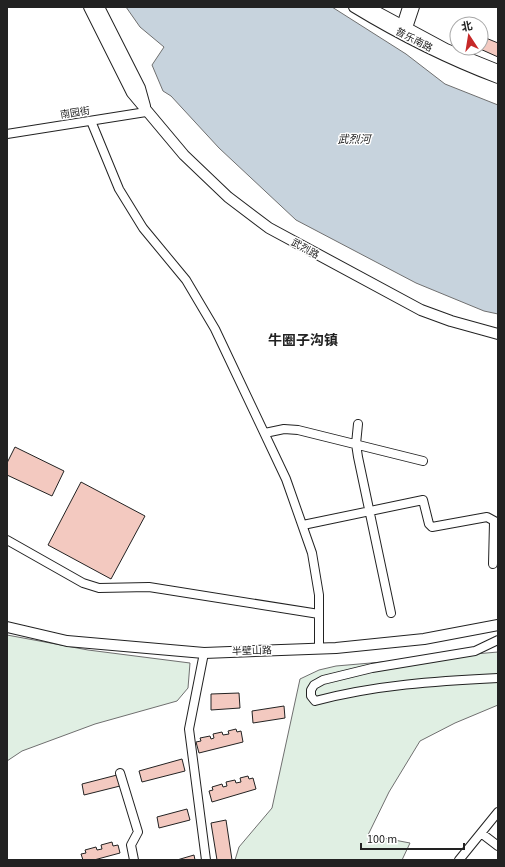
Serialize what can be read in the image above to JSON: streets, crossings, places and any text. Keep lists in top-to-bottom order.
{
  "streets": {
    "main road": ["普乐南路", "武烈路", "半壁山路"],
    "street": ["南园街"]
  },
  "crossings": [
    ["南园街", "武烈路"]
  ],
  "districts": ["牛圈子沟镇"],
  "water": ["武烈河"],
  "scale_bar": "100 m",
  "north": "top"
}
